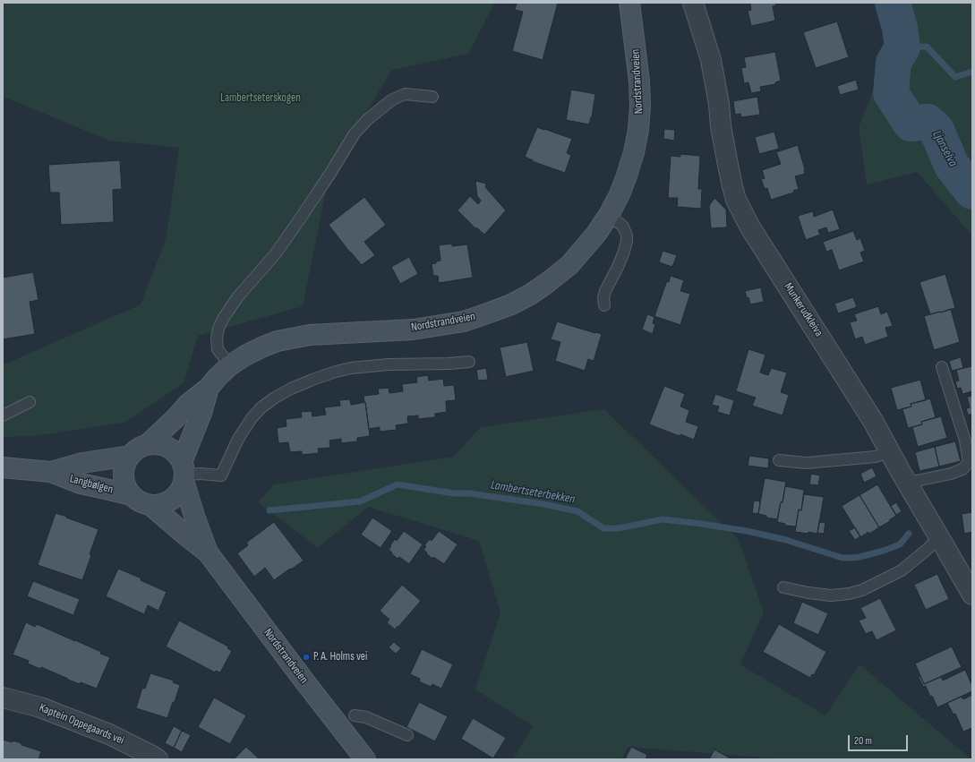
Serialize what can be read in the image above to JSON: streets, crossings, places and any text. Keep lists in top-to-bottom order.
{
  "streets": {
    "main road": ["Nordstrandveien", "Langbølgen"],
    "street": ["Munkerudkleiva", "Kaptein Oppegaards vei"]
  },
  "crossings": [
    ["Nordstrandveien", "Langbølgen"]
  ],
  "water": ["Ljanselva", "Lambertseterbekken"],
  "parks": ["Lambertseterskogen"],
  "places": ["P. A. Holms vei"],
  "scale_bar": "20 m"
}
